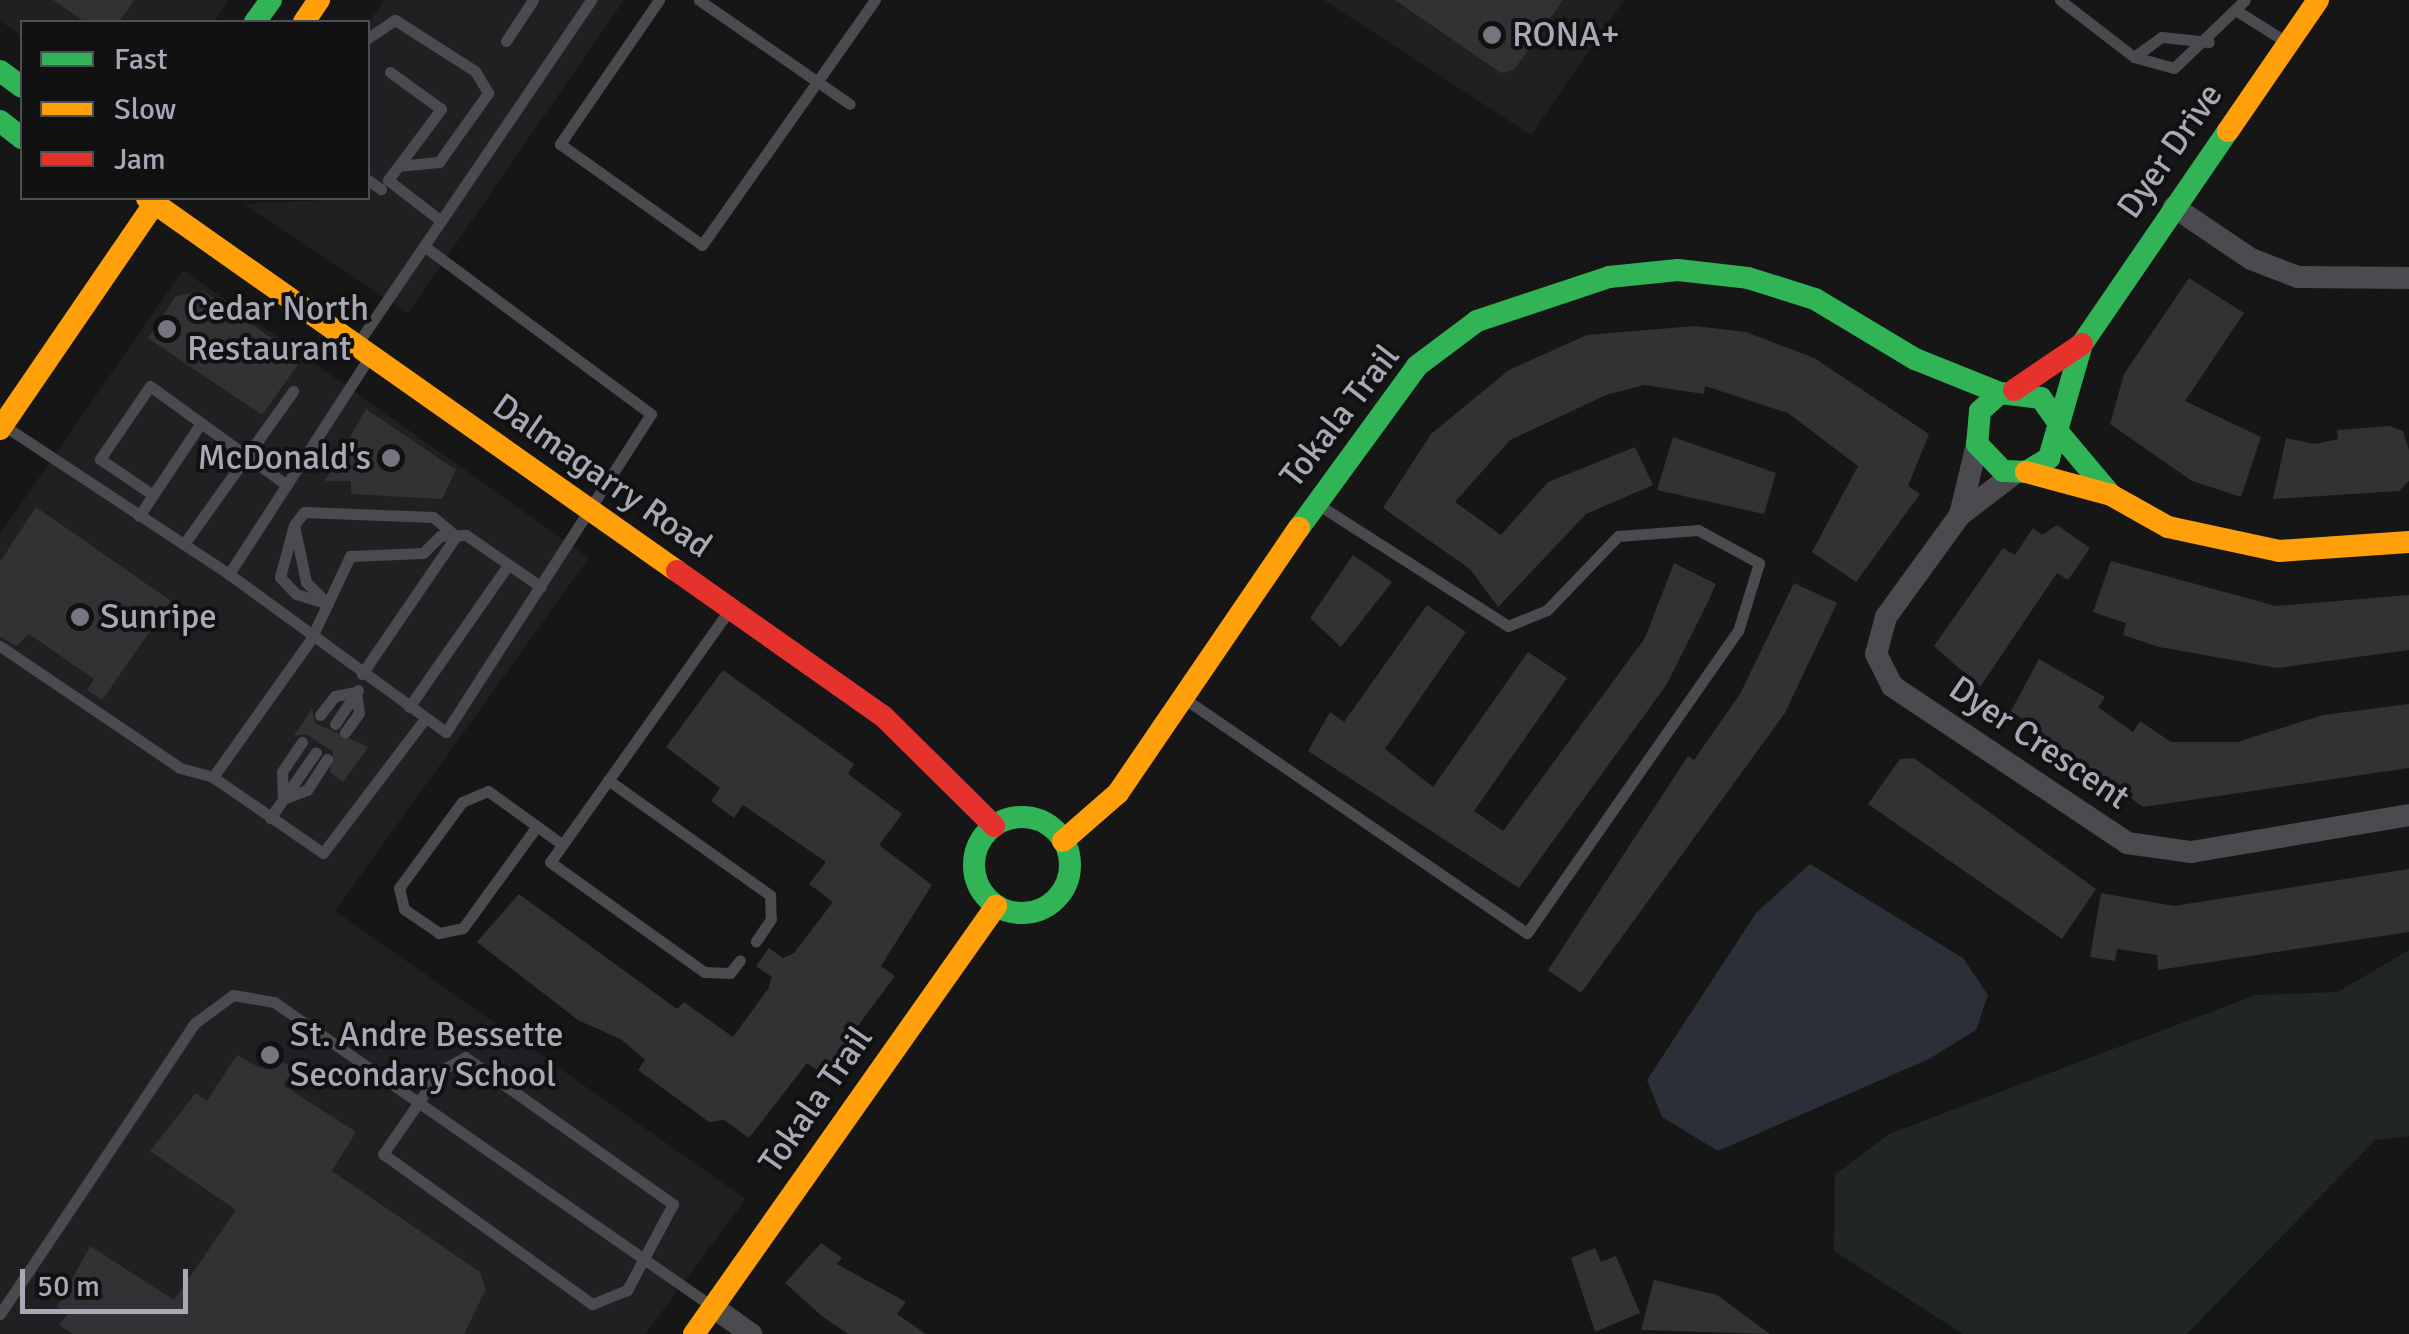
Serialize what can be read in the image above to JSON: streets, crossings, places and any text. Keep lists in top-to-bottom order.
{
  "streets": {
    "street": [
      "Dyer Drive",
      "Tokala Trail",
      "Dalmagarry Road",
      "Dyer Crescent"
    ]
  },
  "crossings": [
    ["Dyer Drive", "Tokala Trail"],
    ["Dyer Drive", "Dyer Crescent"],
    ["Tokala Trail", "Dalmagarry Road"],
    ["Tokala Trail", "Dyer Crescent"]
  ],
  "places": [
    "RONA+",
    "Cedar North Restaurant",
    "McDonald's",
    "Sunripe",
    "St. Andre Bessette Secondary School"
  ],
  "legend": ["Fast", "Slow", "Jam"],
  "scale_bar": "50 m"
}
